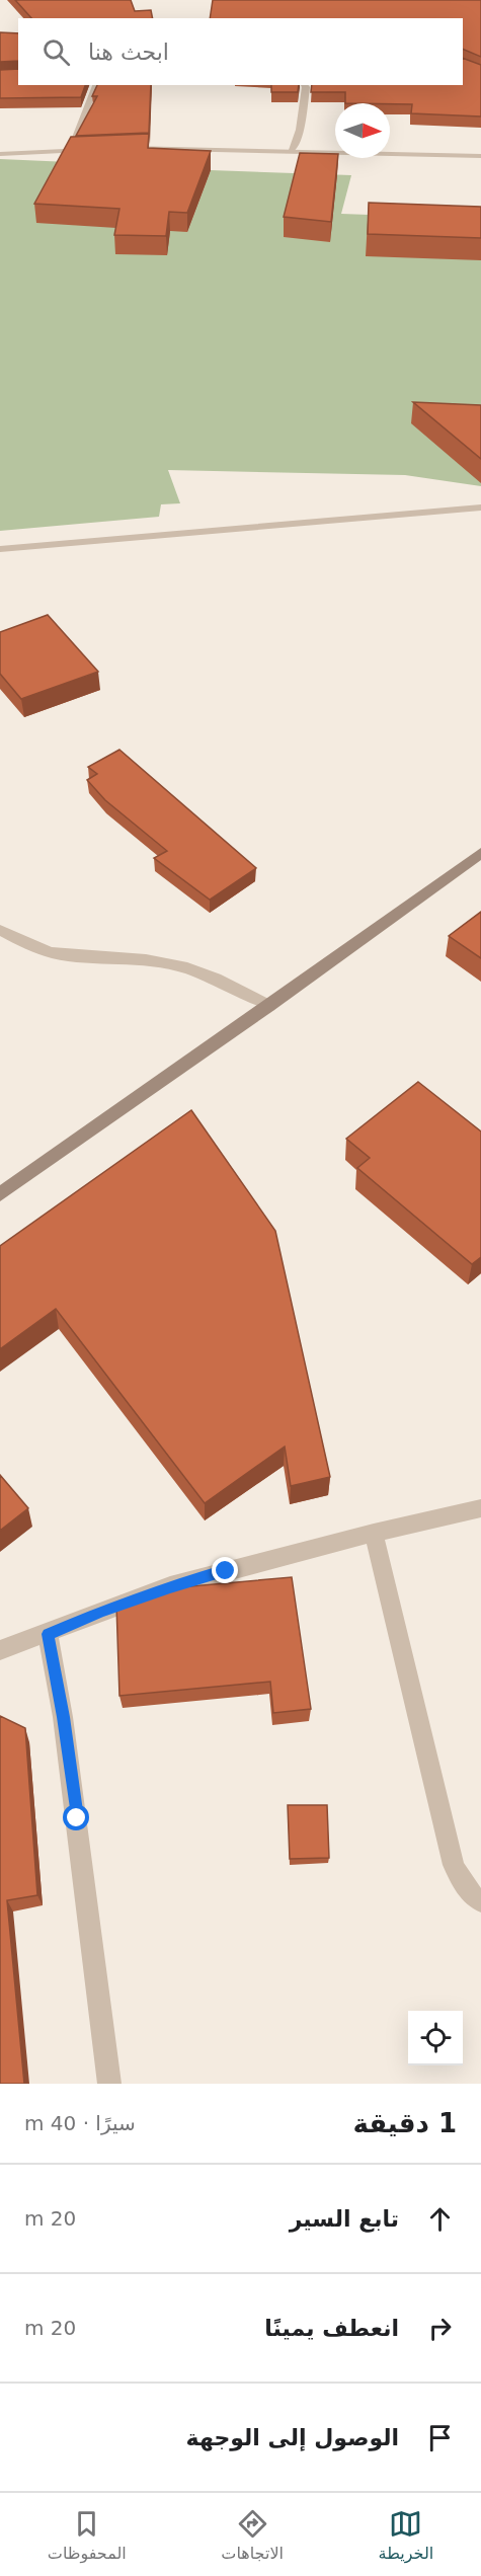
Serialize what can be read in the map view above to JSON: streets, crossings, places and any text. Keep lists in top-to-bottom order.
{
  "north": "right",
  "page": {
    "search": "ابحث هنا",
    "heading": ["1 دقيقة", "سيرًا · 40 m"],
    "list": [
      ["تابع السير", "20 m"],
      ["انعطف يمينًا", "20 m"],
      "الوصول إلى الوجهة"
    ],
    "nav": ["الخريطة", "الاتجاهات", "المحفوظات"]
  }
}
